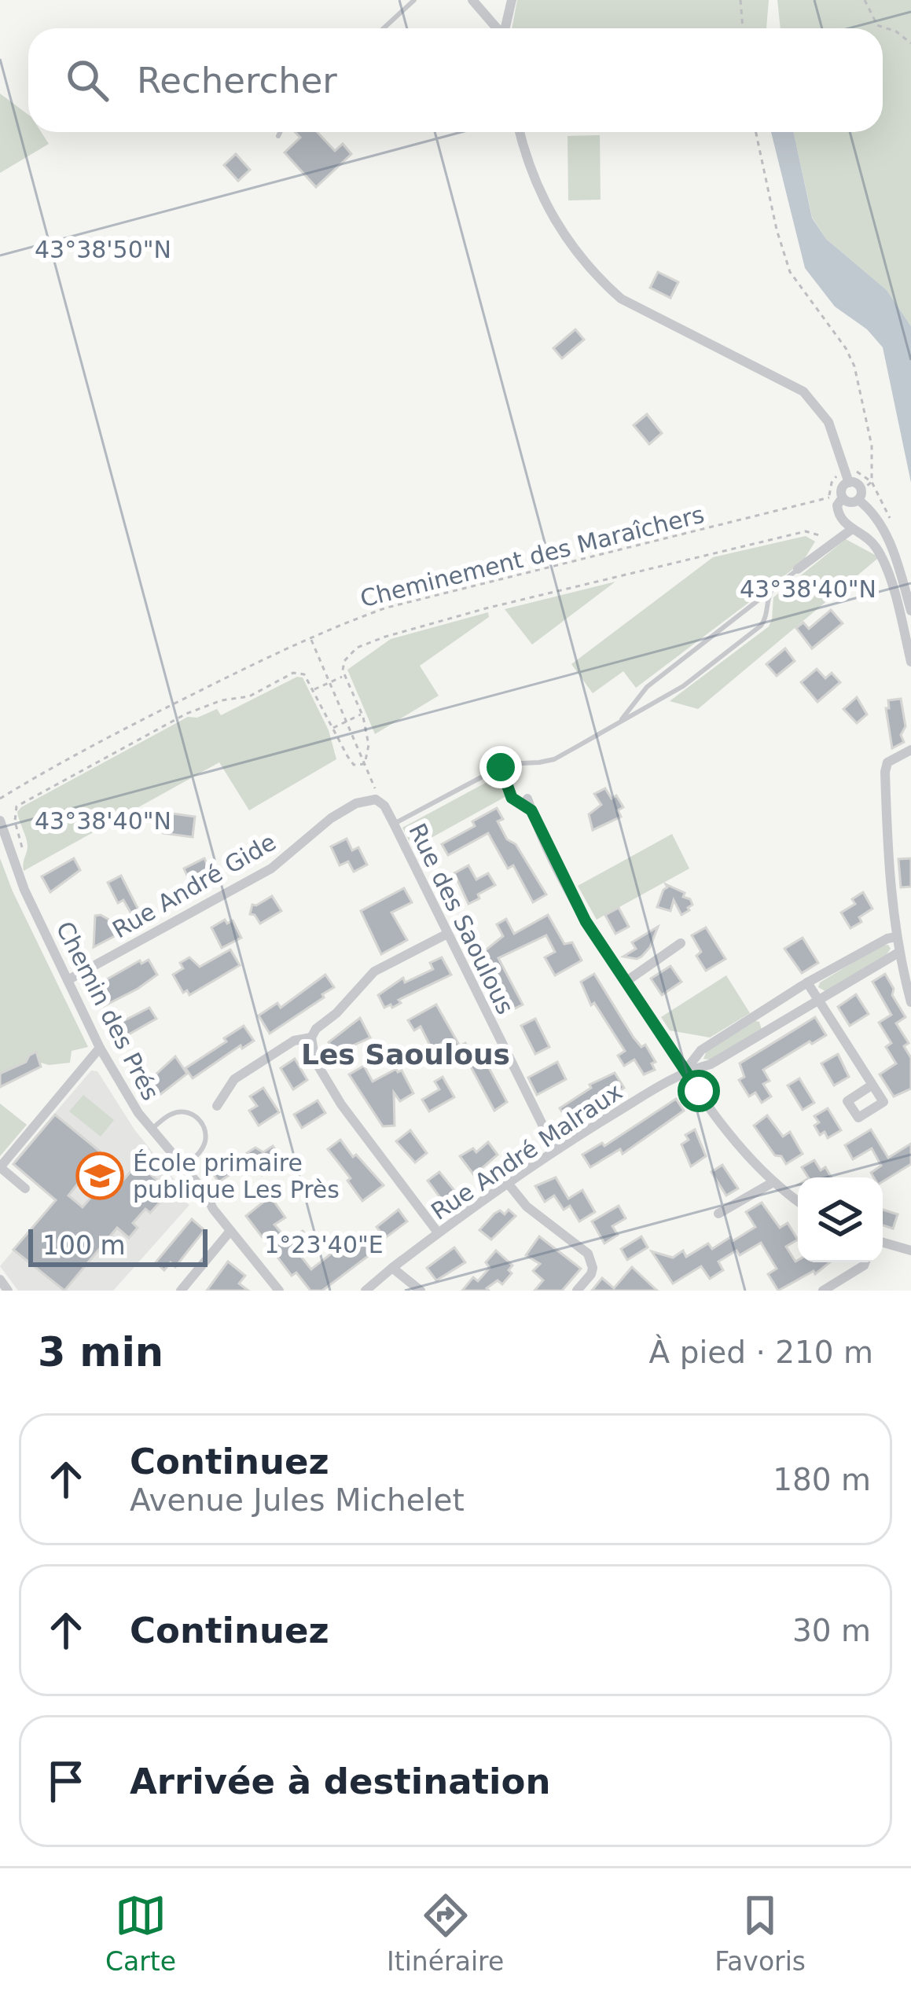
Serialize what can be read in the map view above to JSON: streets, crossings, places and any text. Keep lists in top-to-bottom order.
{
  "streets": {
    "street": [
      "Rue André Gide",
      "Rue des Saoulous",
      "Chemin des Prés",
      "Rue André Malraux"
    ],
    "path": ["Cheminement des Maraîchers"]
  },
  "crossings": [
    ["Rue André Gide", "Rue des Saoulous"],
    ["Rue André Gide", "Chemin des Prés"],
    ["Rue des Saoulous", "Rue André Malraux"]
  ],
  "districts": ["Les Saoulous"],
  "places": {
    "school or university": ["École primaire publique Les Près"]
  },
  "scale_bar": "100 m",
  "page": {
    "search": "Rechercher",
    "scale": "100 m",
    "heading": ["3 min", "À pied · 210 m"],
    "list": [
      ["Continuez", "Avenue Jules Michelet", "180 m"],
      ["Continuez", "30 m"],
      "Arrivée à destination"
    ],
    "nav": ["Carte", "Itinéraire", "Favoris"]
  },
  "coordinates": ["43°38'50\"N", "43°38'40\"N", "1°23'40\"E"]
}
